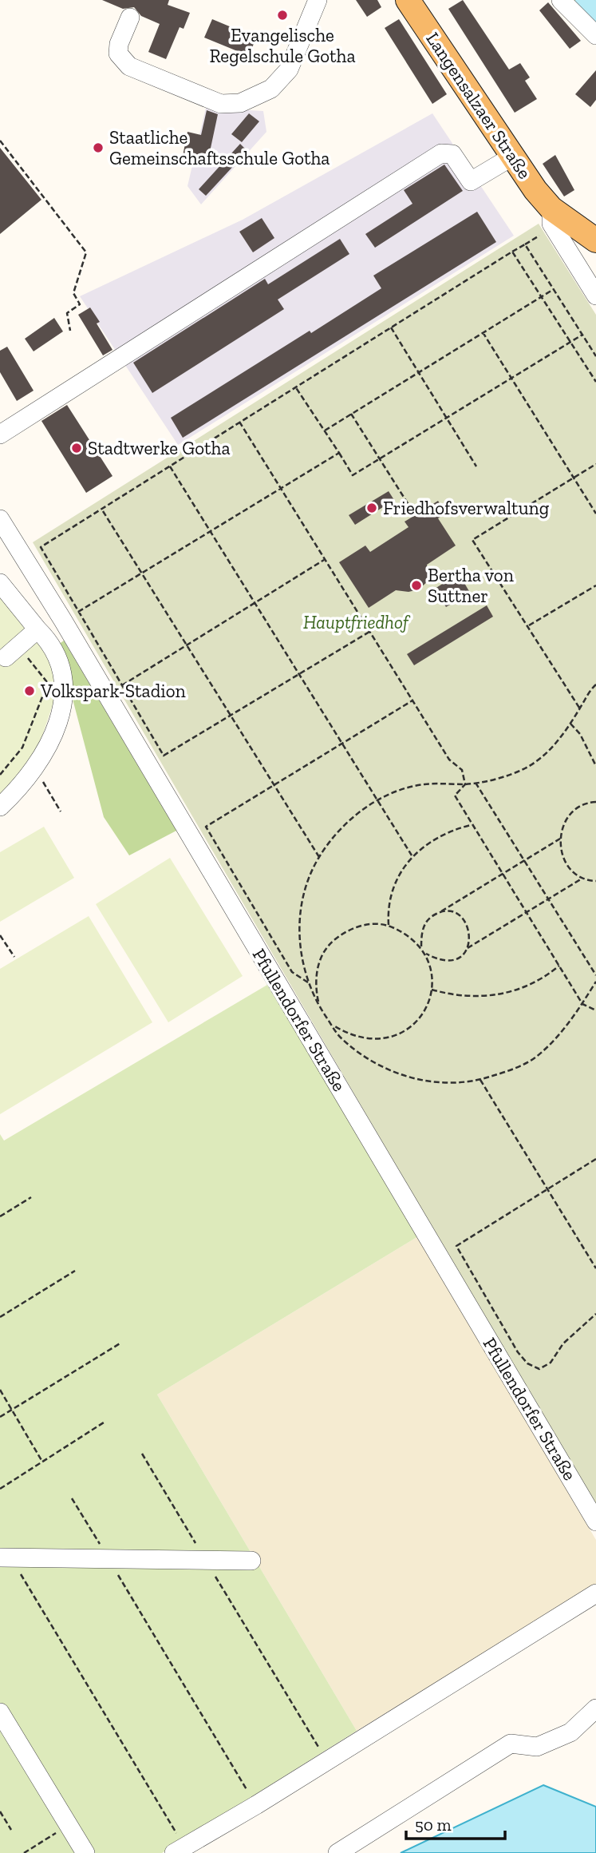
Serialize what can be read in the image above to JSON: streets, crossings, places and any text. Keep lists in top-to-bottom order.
{
  "streets": {
    "main road": ["Langensalzaer Straße"],
    "street": ["Pfullendorfer Straße"]
  },
  "parks": ["Hauptfriedhof"],
  "places": [
    "Evangelische Regelschule Gotha",
    "Staatliche Gemeinschaftsschule Gotha",
    "Stadtwerke Gotha",
    "Friedhofsverwaltung",
    "Bertha von Suttner",
    "Volkspark-Stadion"
  ],
  "scale_bar": "50 m"
}
